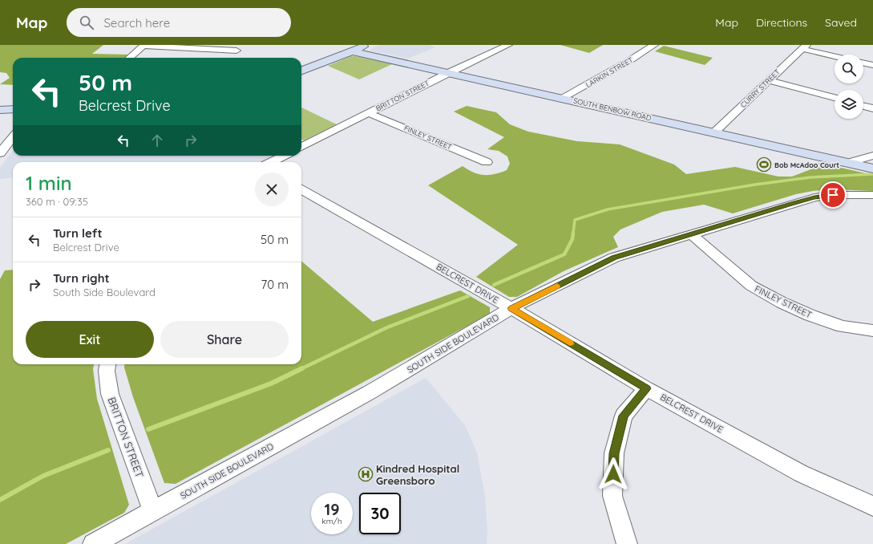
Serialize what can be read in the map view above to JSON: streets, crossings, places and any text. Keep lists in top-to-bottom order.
{
  "streets": {
    "main road": ["SOUTH BENBOW ROAD"],
    "street": [
      "LARKIN STREET",
      "CURRY STREET",
      "BRITTON STREET",
      "FINLEY STREET",
      "BELCREST DRIVE",
      "SOUTH SIDE BOULEVARD"
    ]
  },
  "crossings": [
    ["LARKIN STREET", "SOUTH BENBOW ROAD"],
    ["CURRY STREET", "SOUTH BENBOW ROAD"],
    ["BRITTON STREET", "SOUTH BENBOW ROAD"],
    ["BRITTON STREET", "FINLEY STREET"],
    ["BRITTON STREET", "SOUTH SIDE BOULEVARD"],
    ["FINLEY STREET", "SOUTH SIDE BOULEVARD"],
    ["BELCREST DRIVE", "SOUTH SIDE BOULEVARD"]
  ],
  "places": {
    "sports": ["Bob McAdoo Court"],
    "hospital": ["Kindred Hospital Greensboro"]
  },
  "page": {
    "header": "Map",
    "search": "Search here",
    "nav": ["Map", "Directions", "Saved"],
    "turn": ["50 m", "Belcrest Drive"],
    "heading": ["1 min", "360 m · 09:35"],
    "list": [
      {
        "name": "Turn left",
        "note": "Belcrest Drive",
        "value": "50 m"
      },
      {
        "name": "Turn right",
        "note": "South Side Boulevard",
        "value": "70 m"
      }
    ],
    "buttons": ["Exit", "Share"],
    "speed": "19 km/h",
    "limit": "30"
  }
}
